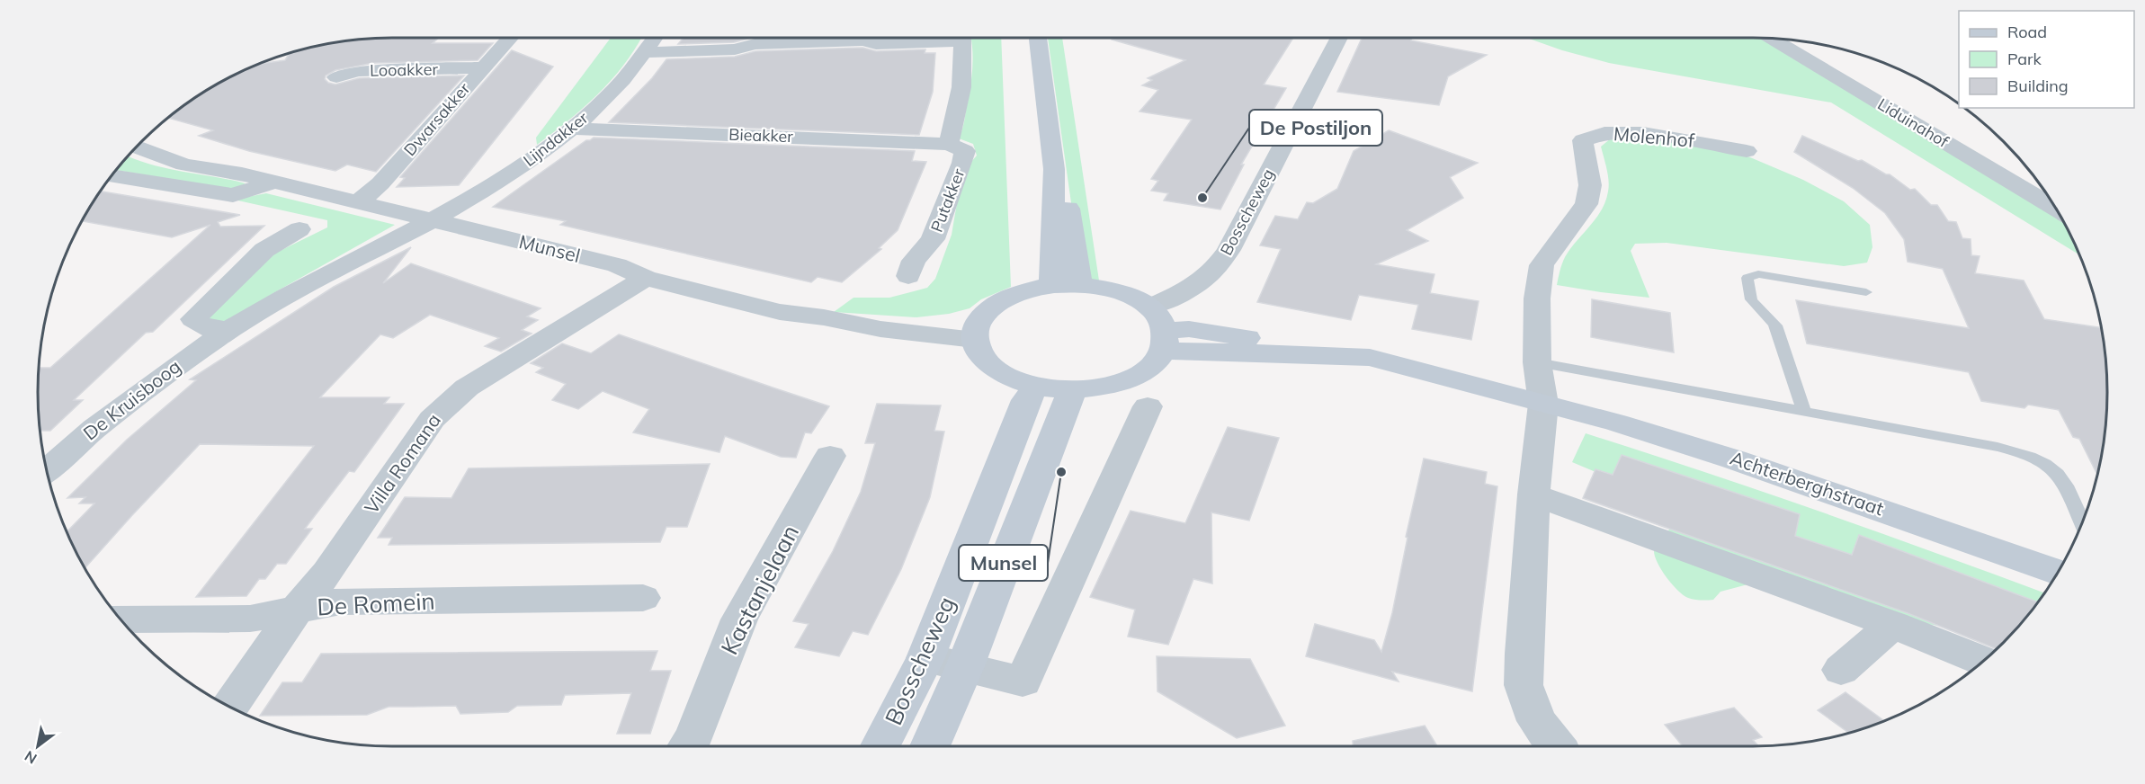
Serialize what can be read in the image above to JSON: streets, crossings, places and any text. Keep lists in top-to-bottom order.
{
  "streets": {
    "main road": ["Bosscheweg", "Achterberghstraat"],
    "street": [
      "Looakker",
      "Dwarsakker",
      "Liduinahof",
      "Bieakker",
      "Molenhof",
      "Lijndakker",
      "Putakker",
      "Munsel",
      "De Kruisboog",
      "Villa Romana",
      "Kastanjelaan",
      "De Romein"
    ]
  },
  "crossings": [
    ["Looakker", "Dwarsakker"],
    ["Dwarsakker", "Munsel"],
    ["Bieakker", "Lijndakker"],
    ["Bieakker", "Putakker"],
    ["Molenhof", "Achterberghstraat"],
    ["Lijndakker", "Munsel"],
    ["Lijndakker", "De Kruisboog"],
    ["Bosscheweg", "Munsel"],
    ["Bosscheweg", "Achterberghstraat"],
    ["Munsel", "De Kruisboog"],
    ["Munsel", "Villa Romana"],
    ["Munsel", "Achterberghstraat"],
    ["Villa Romana", "De Romein"]
  ],
  "places": ["De Postiljon", "Munsel"],
  "legend": ["Road", "Park", "Building"],
  "north": "bottom left"
}
